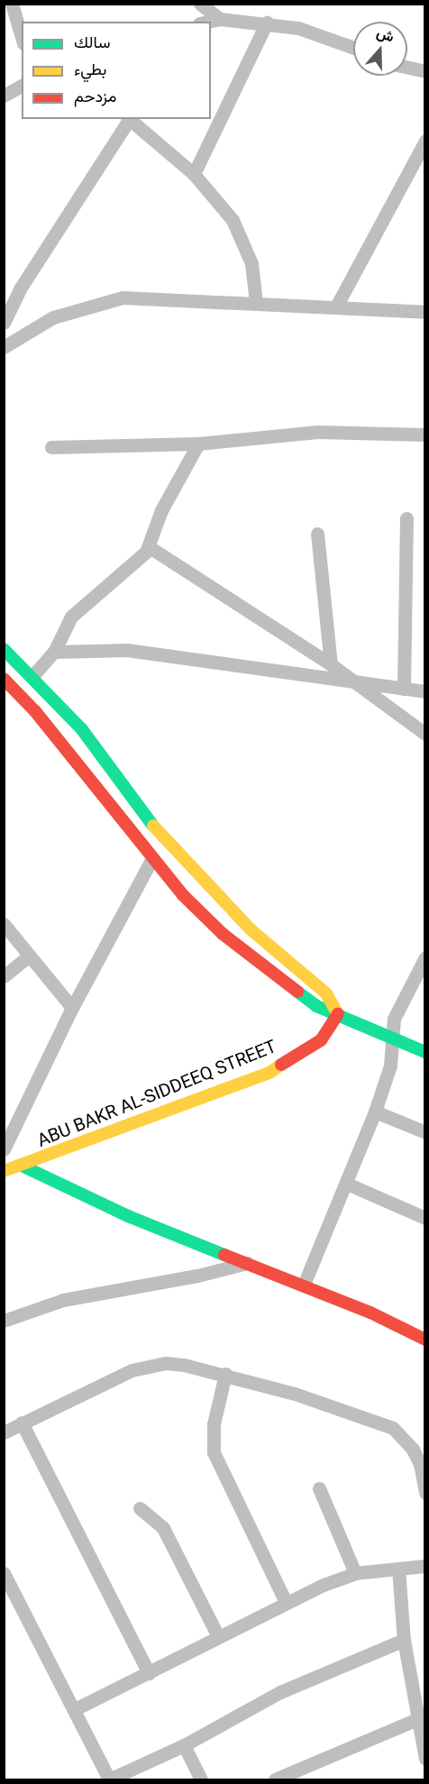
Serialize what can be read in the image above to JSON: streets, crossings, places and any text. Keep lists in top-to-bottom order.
{
  "streets": {
    "street": ["ABU BAKR AL-SIDDEEQ STREET"]
  },
  "legend": ["سالك", "بطيء", "مزدحم"],
  "north": "top"
}
